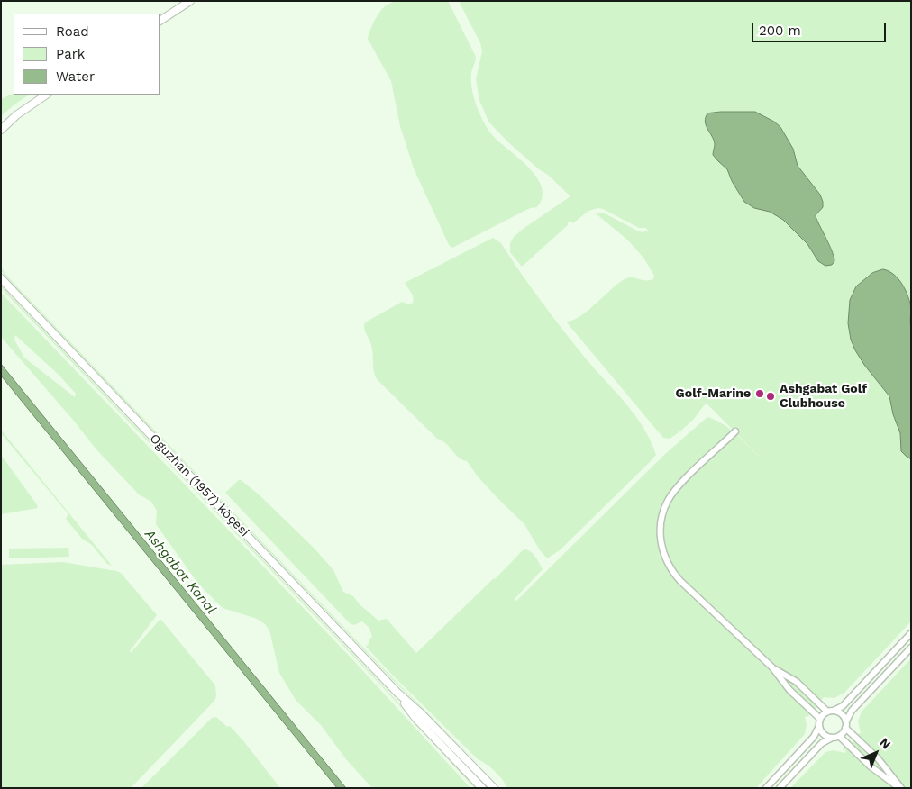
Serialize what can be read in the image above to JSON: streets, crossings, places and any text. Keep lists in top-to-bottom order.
{
  "streets": {
    "main road": ["Oguzhan (1957) köçesi"]
  },
  "water": ["Ashgabat Kanal"],
  "places": ["Golf-Marine", "Ashgabat Golf Clubhouse"],
  "legend": ["Road", "Park", "Water"],
  "scale_bar": "200 m",
  "north": "top right"
}
